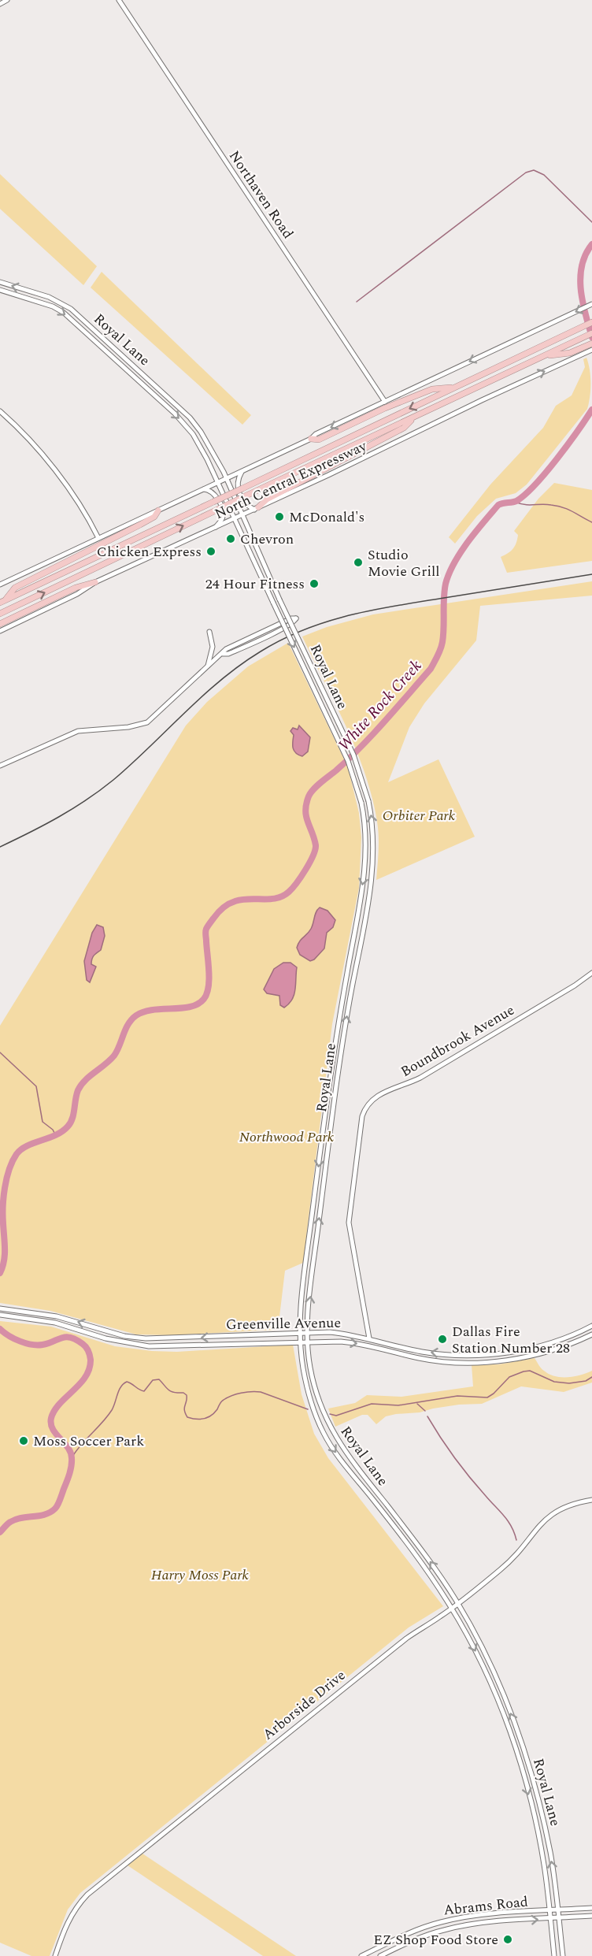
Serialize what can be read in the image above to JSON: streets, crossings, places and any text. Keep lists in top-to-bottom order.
{
  "streets": {
    "highway": ["North Central Expressway"],
    "main road": [
      "Northaven Road",
      "Royal Lane",
      "Boundbrook Avenue",
      "Greenville Avenue",
      "Arborside Drive",
      "Abrams Road"
    ]
  },
  "crossings": [
    ["Northaven Road", "North Central Expressway"],
    ["Royal Lane", "North Central Expressway"],
    ["Royal Lane", "Greenville Avenue"],
    ["Royal Lane", "Arborside Drive"],
    ["Royal Lane", "Abrams Road"],
    ["Boundbrook Avenue", "Greenville Avenue"]
  ],
  "water": ["White Rock Creek"],
  "parks": ["Orbiter Park", "Northwood Park", "Harry Moss Park"],
  "places": [
    "McDonald's",
    "Chevron",
    "Chicken Express",
    "Studio Movie Grill",
    "24 Hour Fitness",
    "Dallas Fire Station Number 28",
    "Moss Soccer Park",
    "EZ Shop Food Store"
  ]
}
